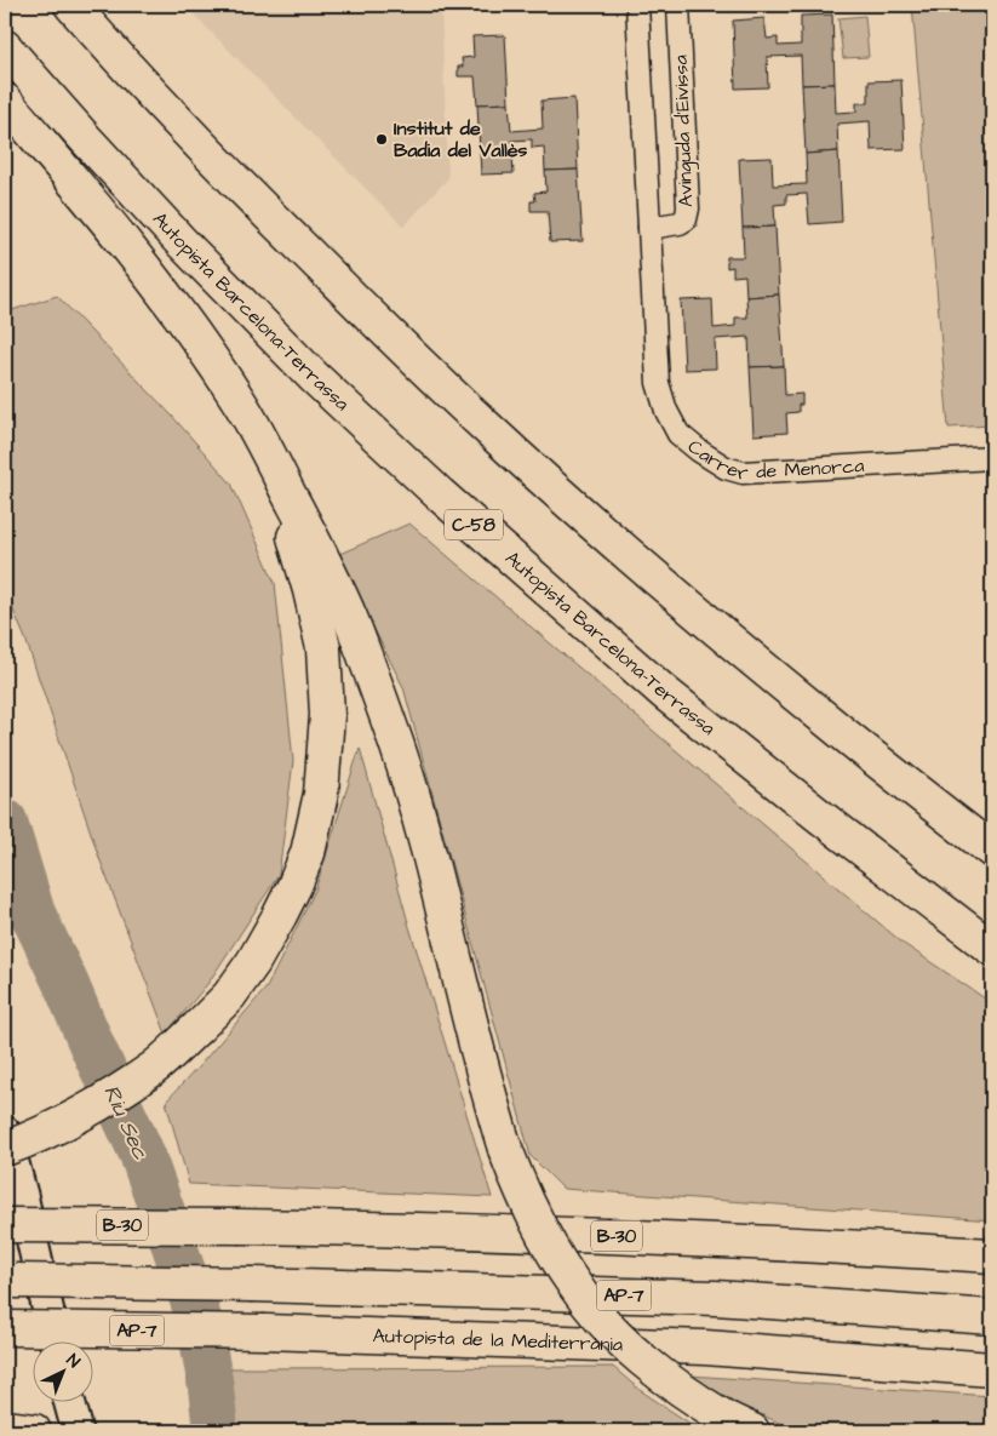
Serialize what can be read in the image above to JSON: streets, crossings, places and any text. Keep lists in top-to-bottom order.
{
  "streets": {
    "highway": [
      "Autopista Barcelona-Terrassa",
      "C-58",
      "B-30",
      "AP-7",
      "Autopista de la Mediterrània"
    ],
    "street": ["Avinguda d'Eivissa", "Carrer de Menorca"]
  },
  "crossings": [
    ["Avinguda d'Eivissa", "Carrer de Menorca"]
  ],
  "water": ["Riu Sec"],
  "places": ["Institut de Badia del Vallès"],
  "north": "top right"
}
